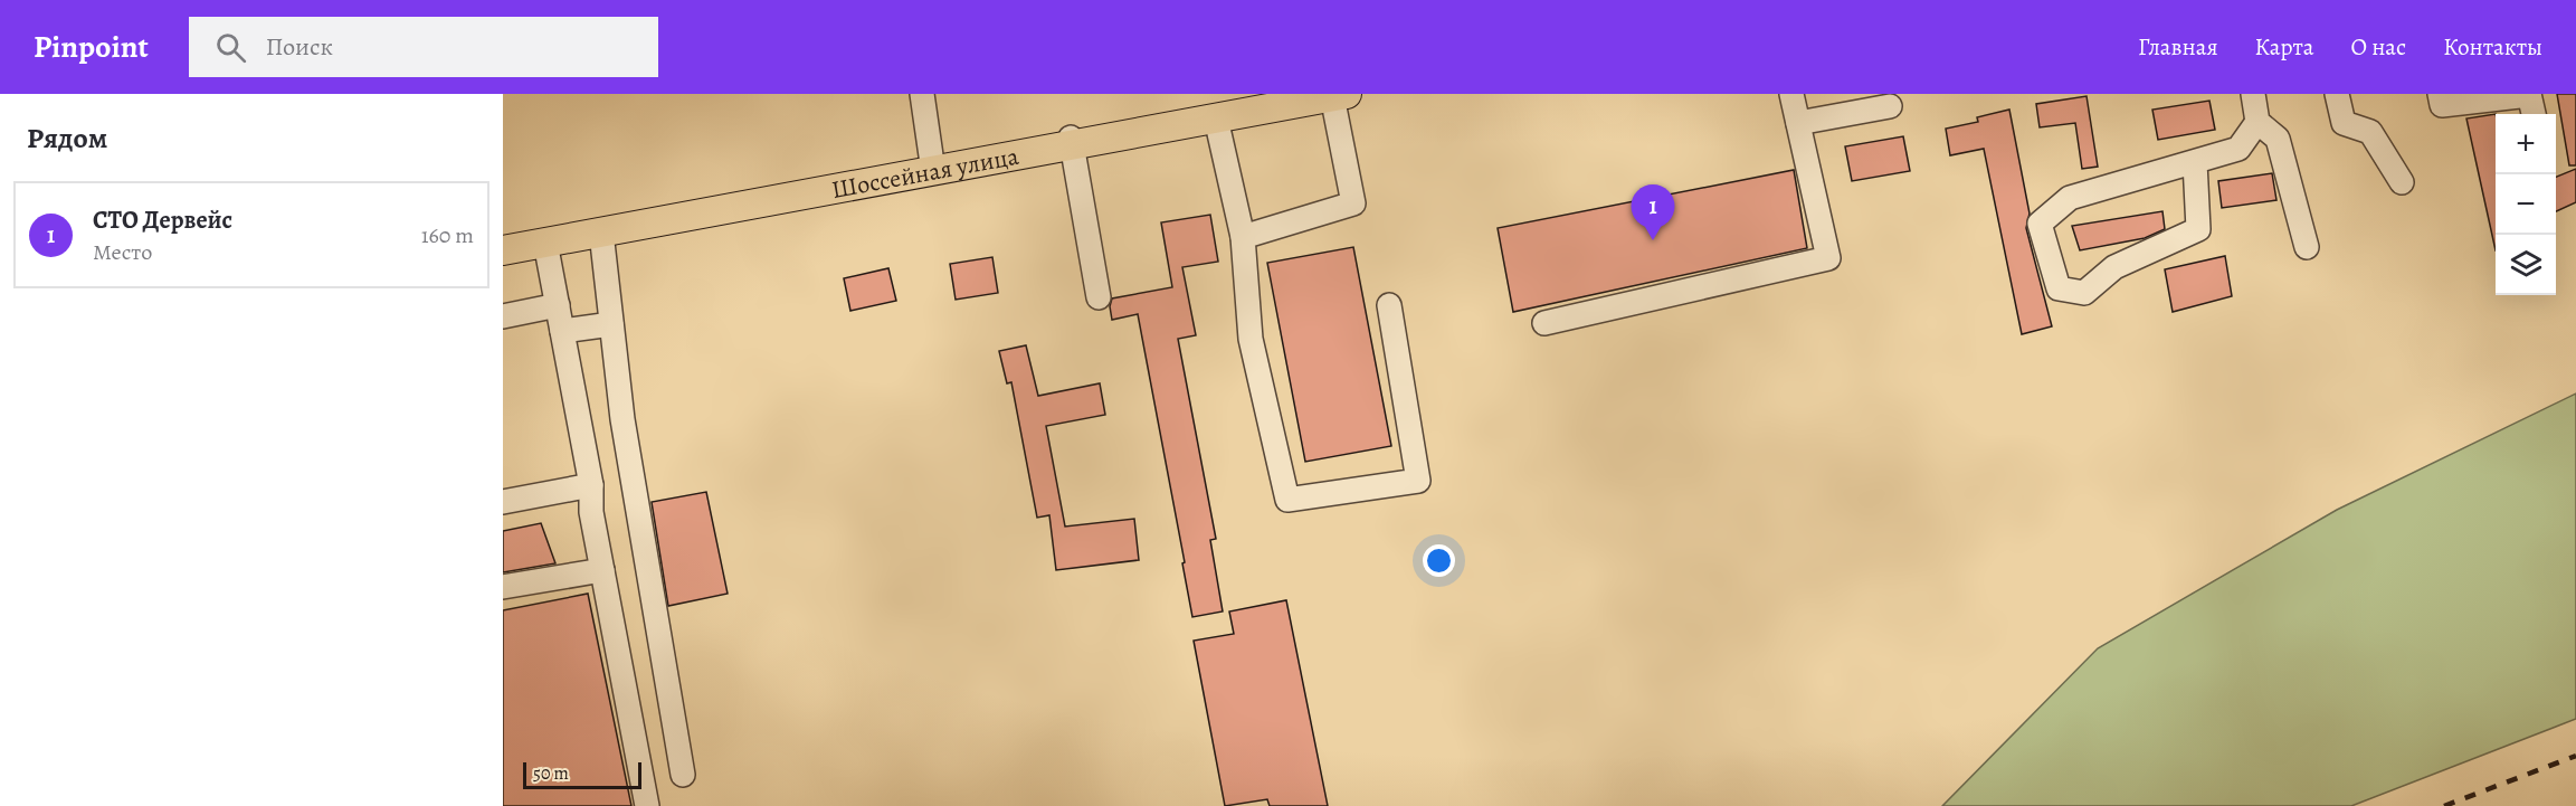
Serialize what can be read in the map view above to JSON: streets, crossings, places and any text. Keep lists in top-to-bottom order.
{
  "streets": {
    "main road": ["Шоссейная улица"]
  },
  "scale_bar": "50 m",
  "page": {
    "header": "Pinpoint",
    "search": "Поиск",
    "nav": [
      "Главная",
      "Карта",
      "О нас",
      "Контакты"
    ],
    "heading": "Рядом",
    "map_buttons": ["+", "−"],
    "list": [
      {
        "mark": "1",
        "name": "СТО Дервейс",
        "note": "Место",
        "value": "160 m"
      }
    ],
    "pins": "1",
    "scale": "50 m"
  }
}
